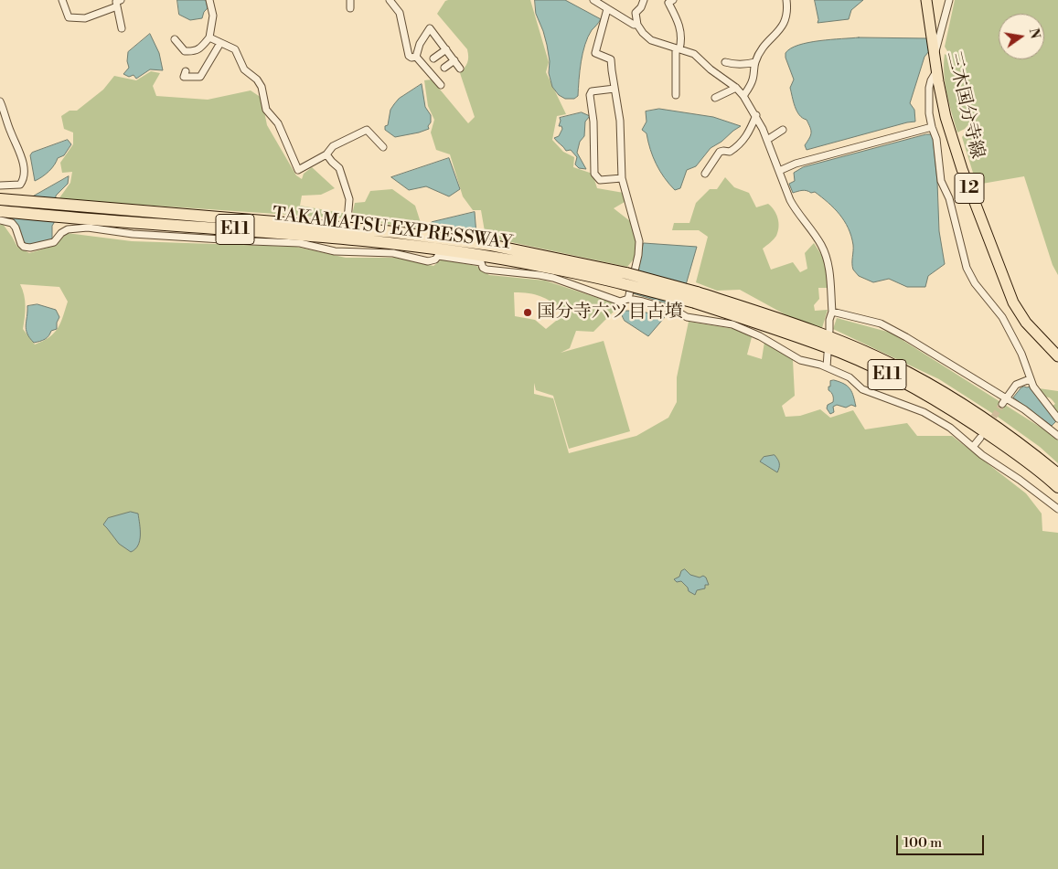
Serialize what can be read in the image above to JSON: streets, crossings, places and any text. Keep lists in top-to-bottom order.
{
  "streets": {
    "highway": ["E11", "TAKAMATSU EXPRESSWAY"],
    "main road": ["三木国分寺線", "12"]
  },
  "places": ["国分寺六ツ目古墳"],
  "scale_bar": "100 m",
  "north": "right"
}
